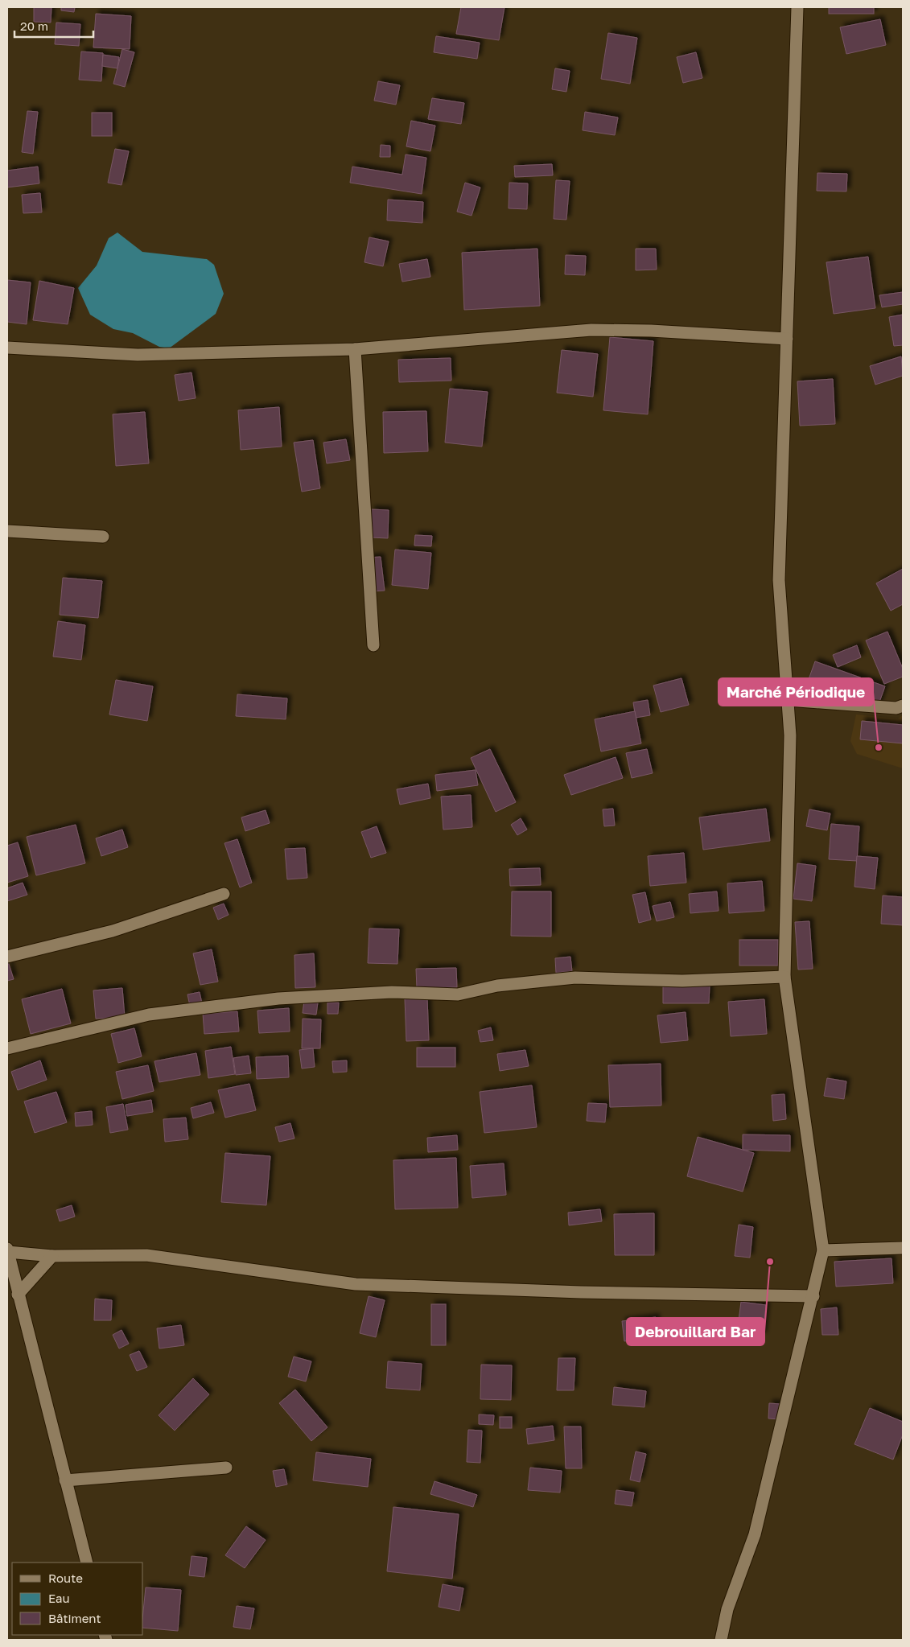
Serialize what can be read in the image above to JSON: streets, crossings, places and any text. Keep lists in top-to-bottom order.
{
  "places": ["Marché Périodique", "Debrouillard Bar"],
  "legend": ["Route", "Eau", "Bâtiment"],
  "scale_bar": "20 m"
}
